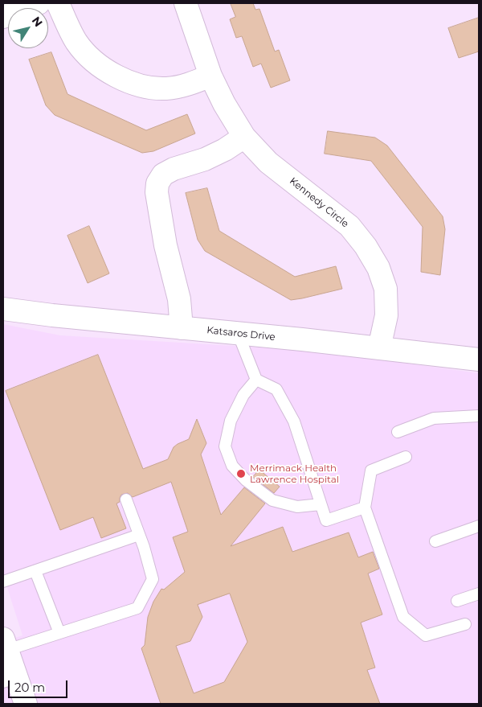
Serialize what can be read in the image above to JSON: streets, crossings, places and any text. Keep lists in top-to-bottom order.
{
  "streets": {
    "street": ["Kennedy Circle", "Katsaros Drive"]
  },
  "crossings": [
    ["Kennedy Circle", "Katsaros Drive"]
  ],
  "places": ["Merrimack Health Lawrence Hospital"],
  "scale_bar": "20 m",
  "north": "top right"
}
